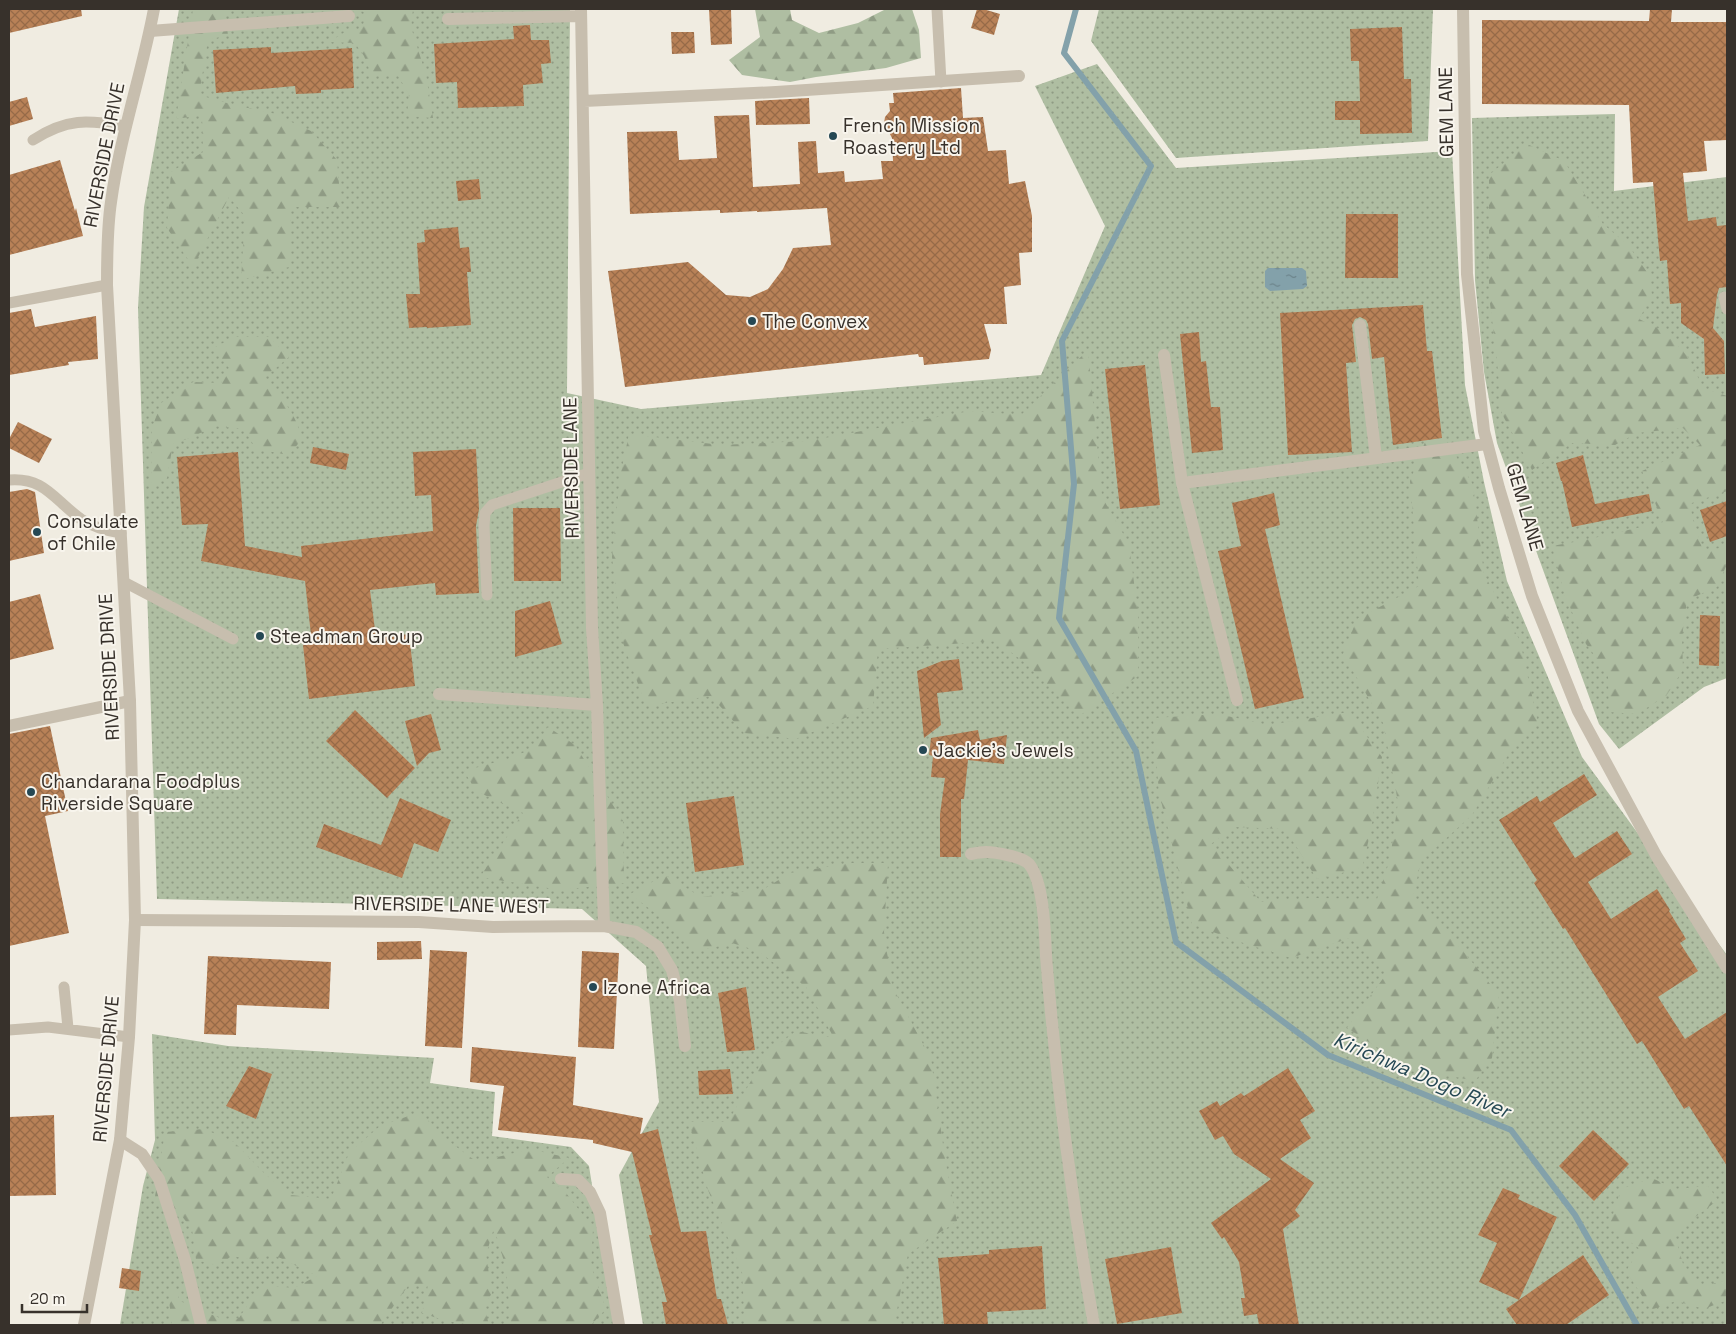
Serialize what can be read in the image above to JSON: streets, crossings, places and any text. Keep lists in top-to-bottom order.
{
  "streets": {
    "street": [
      "GEM LANE",
      "RIVERSIDE DRIVE",
      "RIVERSIDE LANE",
      "RIVERSIDE LANE WEST"
    ]
  },
  "crossings": [
    ["RIVERSIDE DRIVE", "RIVERSIDE LANE WEST"],
    ["RIVERSIDE LANE", "RIVERSIDE LANE WEST"]
  ],
  "water": ["Kirichwa Dogo River"],
  "places": [
    "French Mission Roastery Ltd",
    "The Convex",
    "Consulate of Chile",
    "Steadman Group",
    "Jackie's Jewels",
    "Chandarana Foodplus Riverside Square",
    "Izone Africa"
  ],
  "scale_bar": "20 m"
}
